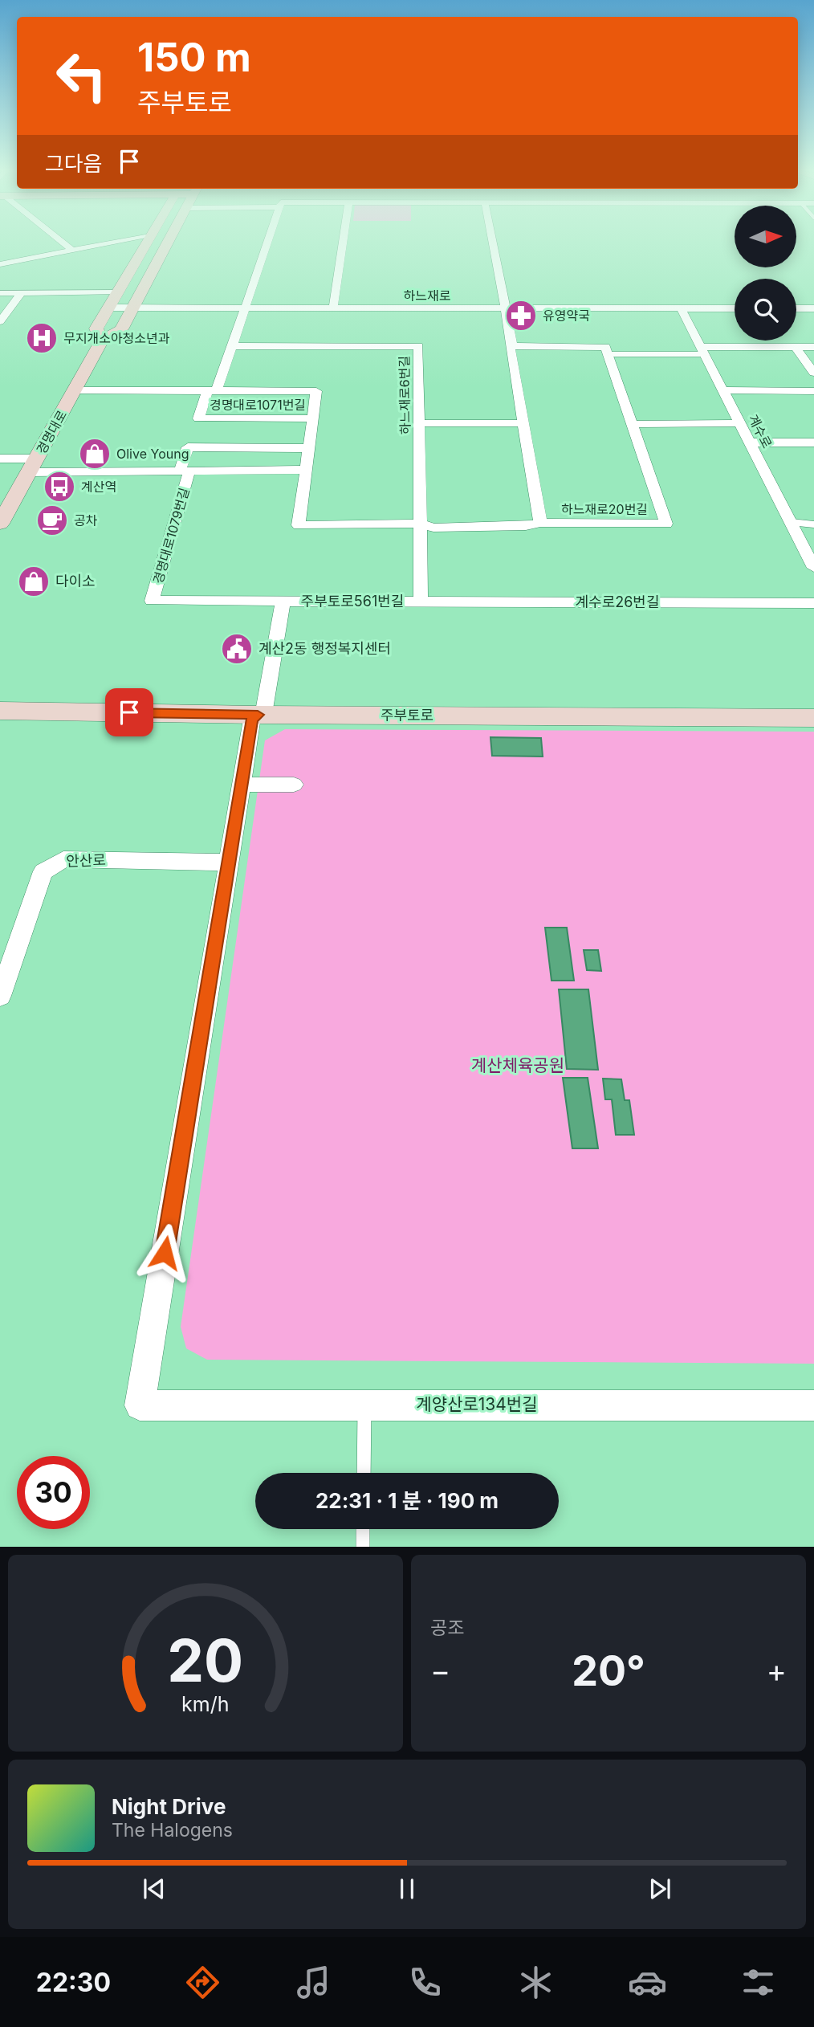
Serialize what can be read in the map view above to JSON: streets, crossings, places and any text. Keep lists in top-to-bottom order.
{
  "streets": {
    "street": [
      "하느재로",
      "하느재로6번길",
      "경명대로1071번길",
      "계수로",
      "경명대로",
      "하느재로20번길",
      "경명대로1079번길",
      "주부토로561번길",
      "계수로26번길",
      "주부토로",
      "안산로",
      "계양산로134번길"
    ]
  },
  "crossings": [
    ["하느재로", "계수로"],
    ["하느재로", "경명대로"],
    ["하느재로6번길", "주부토로561번길"],
    ["하느재로6번길", "계수로26번길"],
    ["경명대로1071번길", "경명대로"],
    ["경명대로", "경명대로1079번길"],
    ["경명대로1079번길", "주부토로561번길"],
    ["주부토로561번길", "계수로26번길"],
    ["주부토로561번길", "주부토로"],
    ["주부토로561번길", "안산로"],
    ["주부토로561번길", "계양산로134번길"]
  ],
  "parks": ["계산체육공원"],
  "places": {
    "pharmacy": ["유영약국"],
    "hospital": ["무지개소아청소년과"],
    "shop": ["Olive Young", "다이소"],
    "bus stop": ["계산역"],
    "cafe": ["공차"],
    "public building": ["계산2동 행정복지센터"]
  },
  "north": "right",
  "page": {
    "turn": ["150 m", "주부토로"],
    "then": "그다음",
    "limit": "30",
    "trip": "22:31 · 1 분 · 190 m",
    "tile": "공조",
    "heat": ["−", "20°", "+"],
    "song": ["Night Drive", "The Halogens"],
    "tabs": "22:30",
    "gauge": ["20", "km/h"]
  }
}
